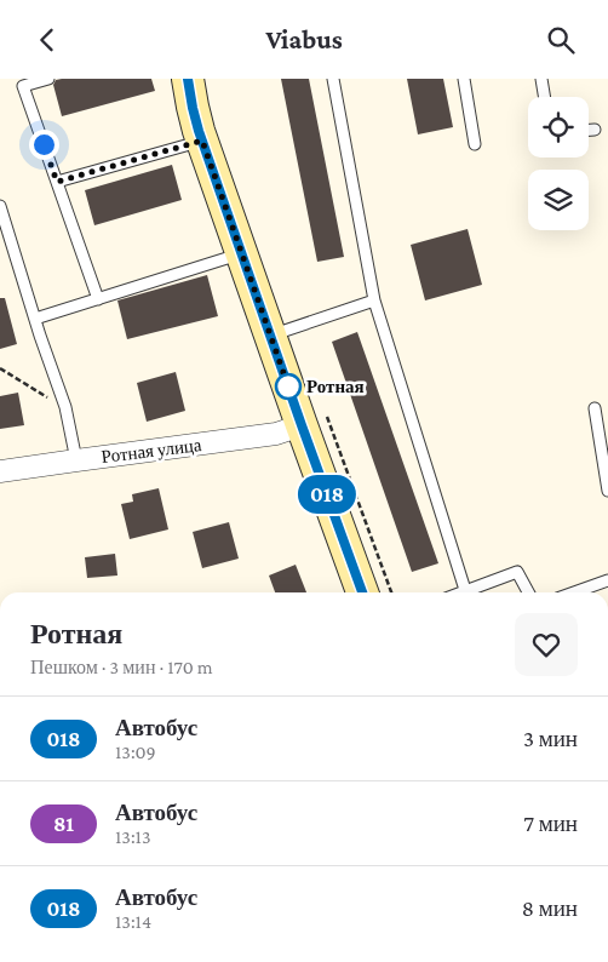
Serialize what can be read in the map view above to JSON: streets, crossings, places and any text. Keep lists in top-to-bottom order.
{
  "streets": {
    "street": ["Ротная улица"]
  },
  "places": ["Ротная"],
  "lines": ["bus line 018"],
  "page": {
    "header": "Viabus",
    "on_map": "018",
    "heading": ["Ротная", "Пешком · 3 мин · 170 m"],
    "list": [
      {
        "mark": "018",
        "name": "Автобус",
        "note": "13:09",
        "value": "3 мин"
      },
      {
        "mark": "81",
        "name": "Автобус",
        "note": "13:13",
        "value": "7 мин"
      },
      {
        "mark": "018",
        "name": "Автобус",
        "note": "13:14",
        "value": "8 мин"
      }
    ]
  }
}
